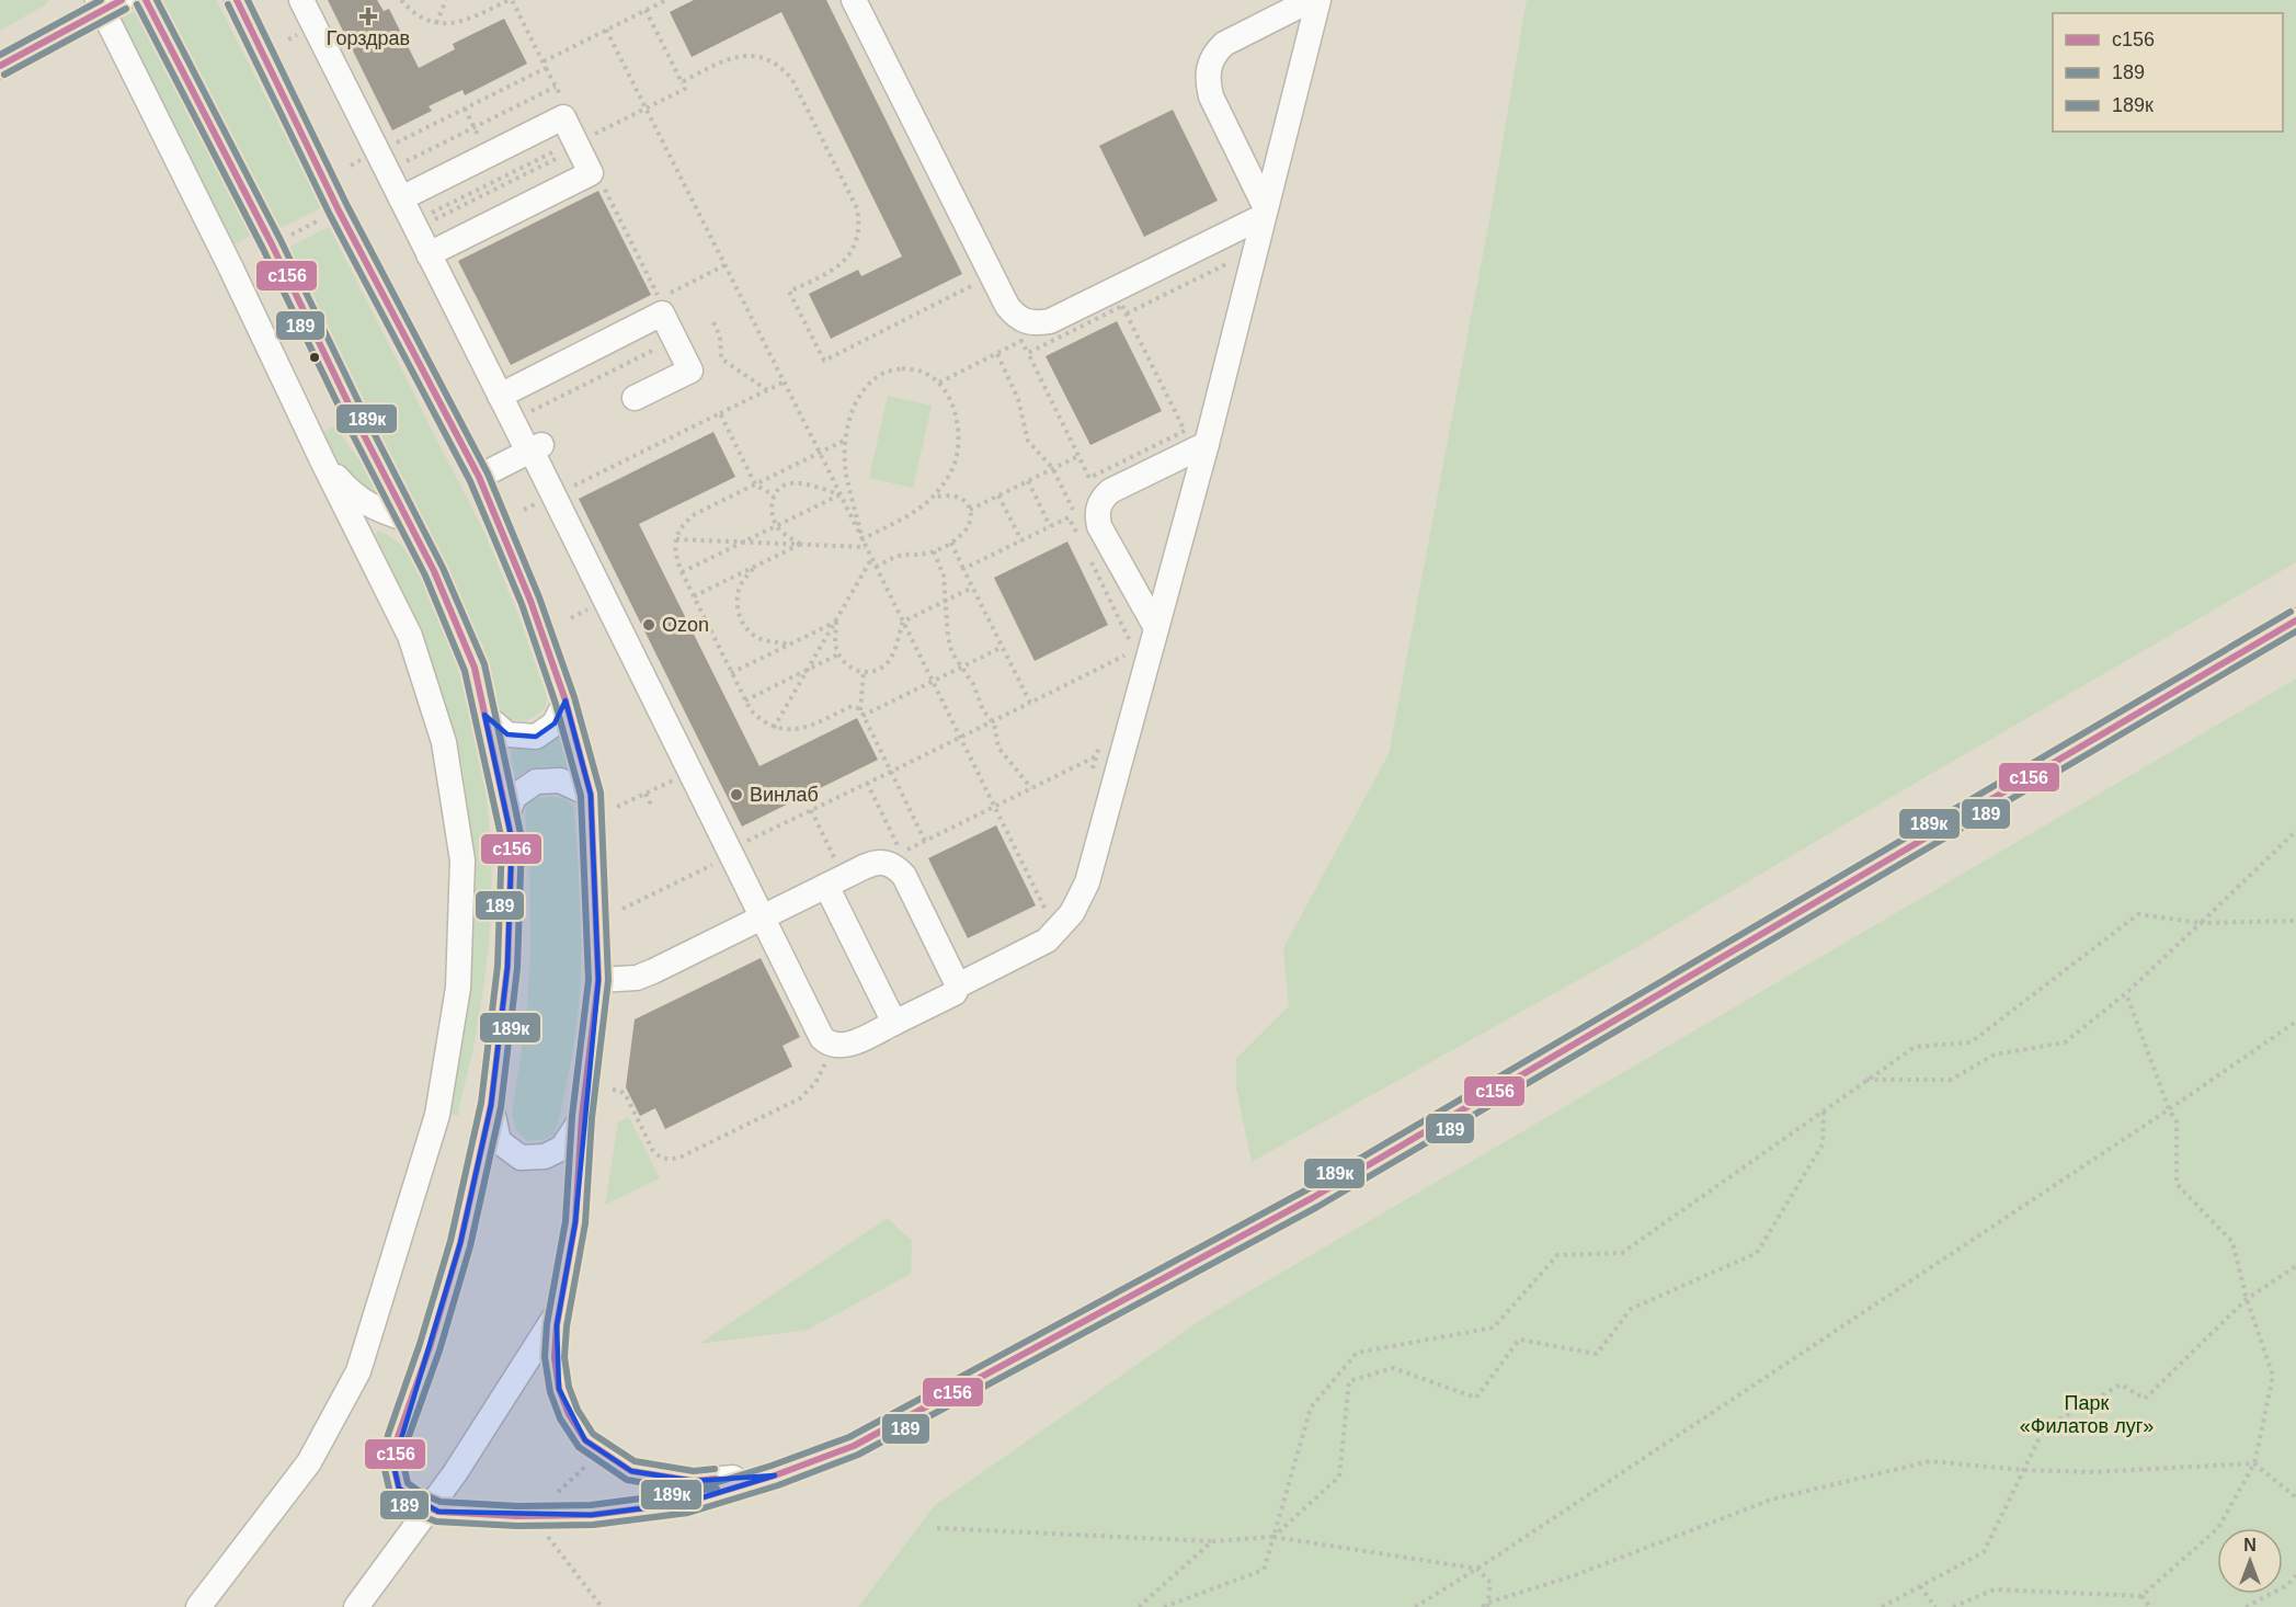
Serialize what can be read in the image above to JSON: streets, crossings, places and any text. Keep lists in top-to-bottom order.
{
  "parks": ["Парк «Филатов луг»"],
  "places": {
    "health": ["Горздрав"],
    "other": ["Ozon", "Винлаб"]
  },
  "lines": ["transit line с156", "transit line 189к", "transit line 189"],
  "legend": ["с156", "189", "189к"],
  "north": "top"
}
